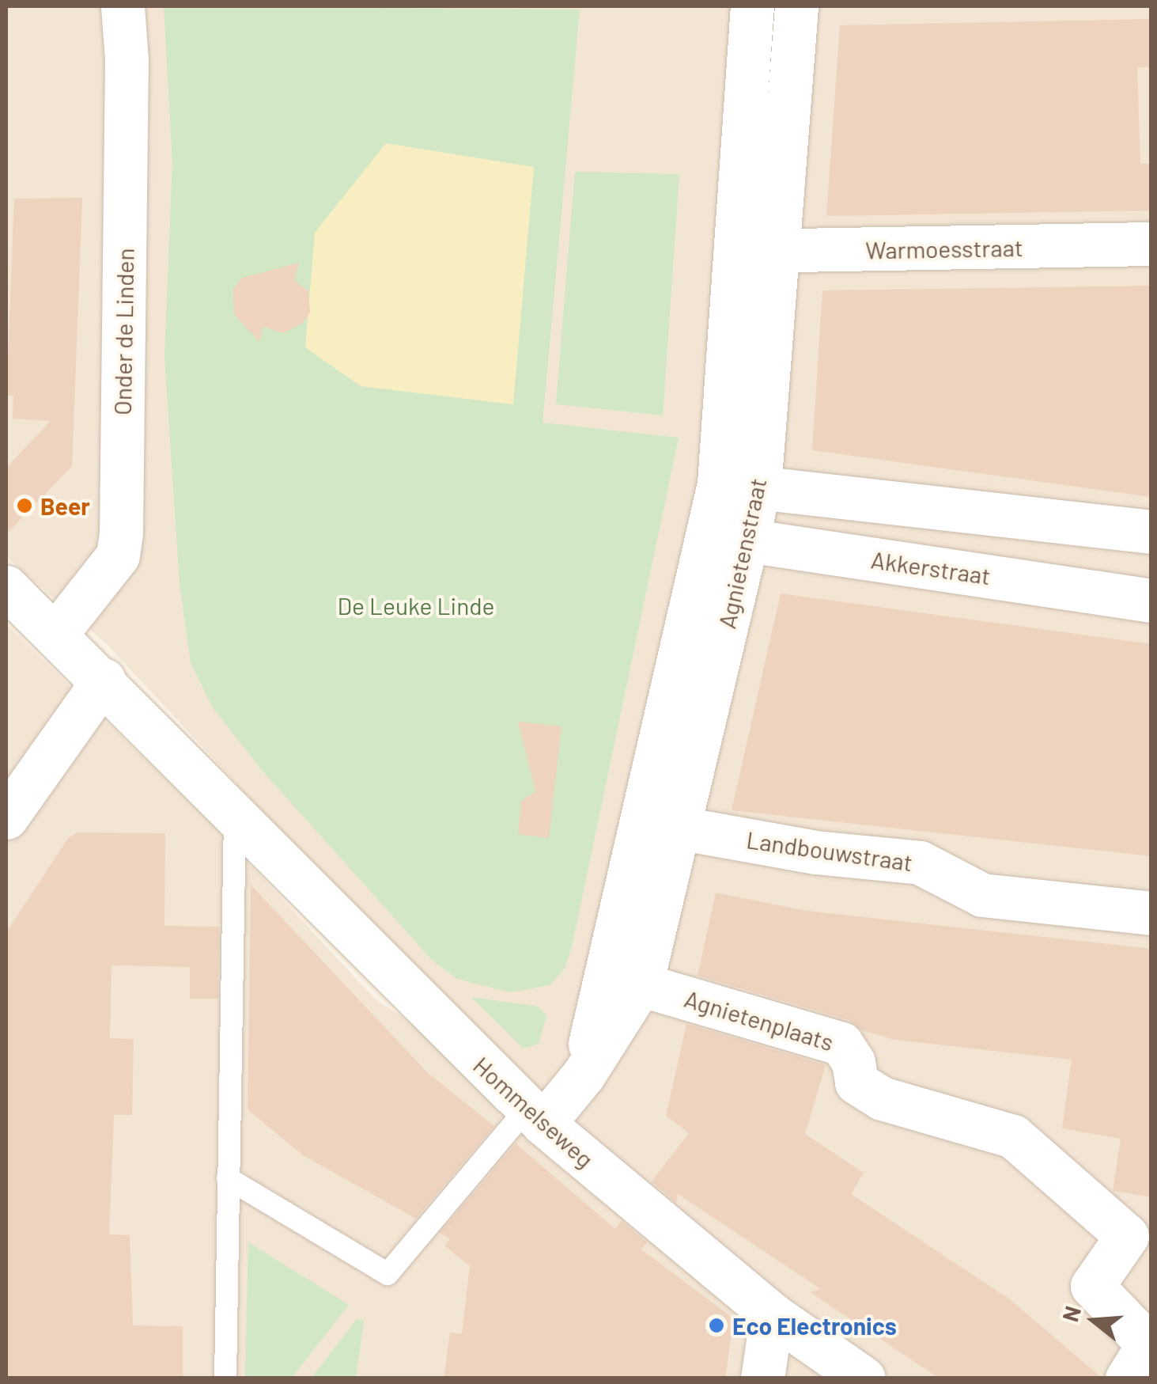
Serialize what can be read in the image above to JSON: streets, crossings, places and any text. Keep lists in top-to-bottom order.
{
  "streets": {
    "street": [
      "Warmoesstraat",
      "Onder de Linden",
      "Agnietenstraat",
      "Akkerstraat",
      "Landbouwstraat",
      "Agnietenplaats",
      "Hommelseweg"
    ]
  },
  "crossings": [
    ["Warmoesstraat", "Agnietenstraat"],
    ["Onder de Linden", "Hommelseweg"],
    ["Agnietenstraat", "Akkerstraat"],
    ["Agnietenstraat", "Landbouwstraat"],
    ["Agnietenstraat", "Agnietenplaats"],
    ["Agnietenstraat", "Hommelseweg"]
  ],
  "parks": ["De Leuke Linde"],
  "places": ["Beer", "Eco Electronics"],
  "north": "left"
}
